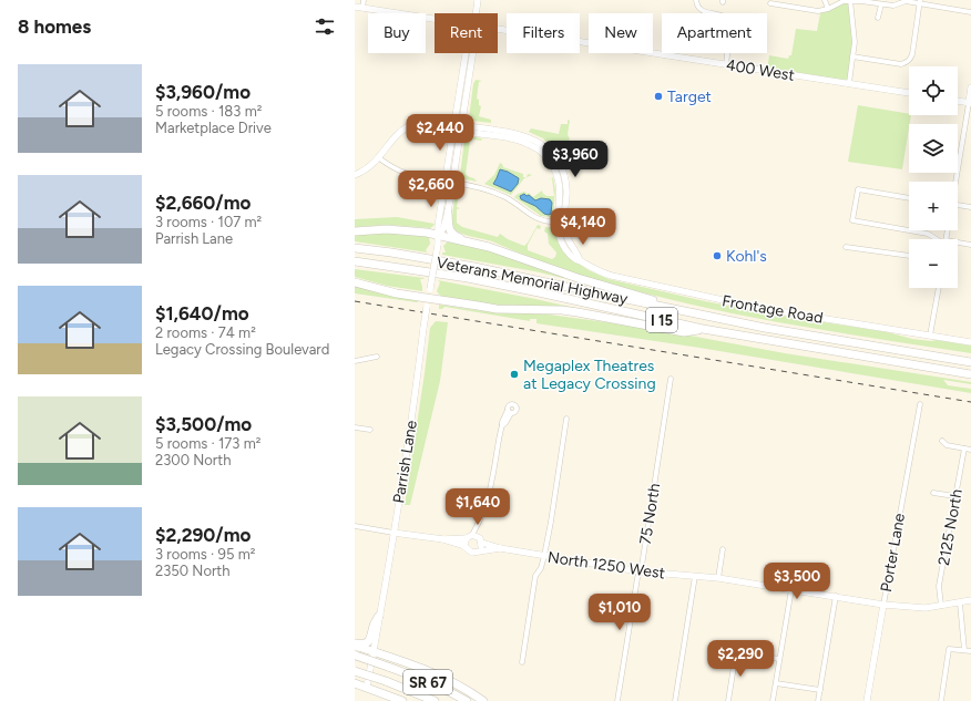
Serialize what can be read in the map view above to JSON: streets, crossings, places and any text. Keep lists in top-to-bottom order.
{
  "streets": {
    "highway": ["Veterans Memorial Highway", "I 15", "SR 67"],
    "street": [
      "400 West",
      "Frontage Road",
      "Parrish Lane",
      "75 North",
      "2125 North",
      "Porter Lane",
      "North 1250 West"
    ]
  },
  "crossings": [
    ["75 North", "North 1250 West"],
    ["2125 North", "North 1250 West"],
    ["Porter Lane", "North 1250 West"]
  ],
  "places": ["Target", "Kohl's", "Megaplex Theatres at Legacy Crossing"],
  "page": {
    "heading": "8 homes",
    "chip": [
      "Buy",
      "Rent",
      "Filters",
      "New",
      "Apartment"
    ],
    "list": [
      {
        "name": "$3,960/mo",
        "note": "5 rooms · 183 m² · Marketplace Drive"
      },
      {
        "name": "$2,660/mo",
        "note": "3 rooms · 107 m² · Parrish Lane"
      },
      {
        "name": "$1,640/mo",
        "note": "2 rooms · 74 m² · Legacy Crossing Boulevard"
      },
      {
        "name": "$3,500/mo",
        "note": "5 rooms · 173 m² · 2300 North"
      },
      {
        "name": "$2,290/mo",
        "note": "3 rooms · 95 m² · 2350 North"
      }
    ],
    "map_buttons": ["+", "−"],
    "price": [
      "$2,440",
      "$3,960",
      "$2,660",
      "$4,140",
      "$1,640",
      "$3,500",
      "$1,010",
      "$2,290"
    ]
  }
}
